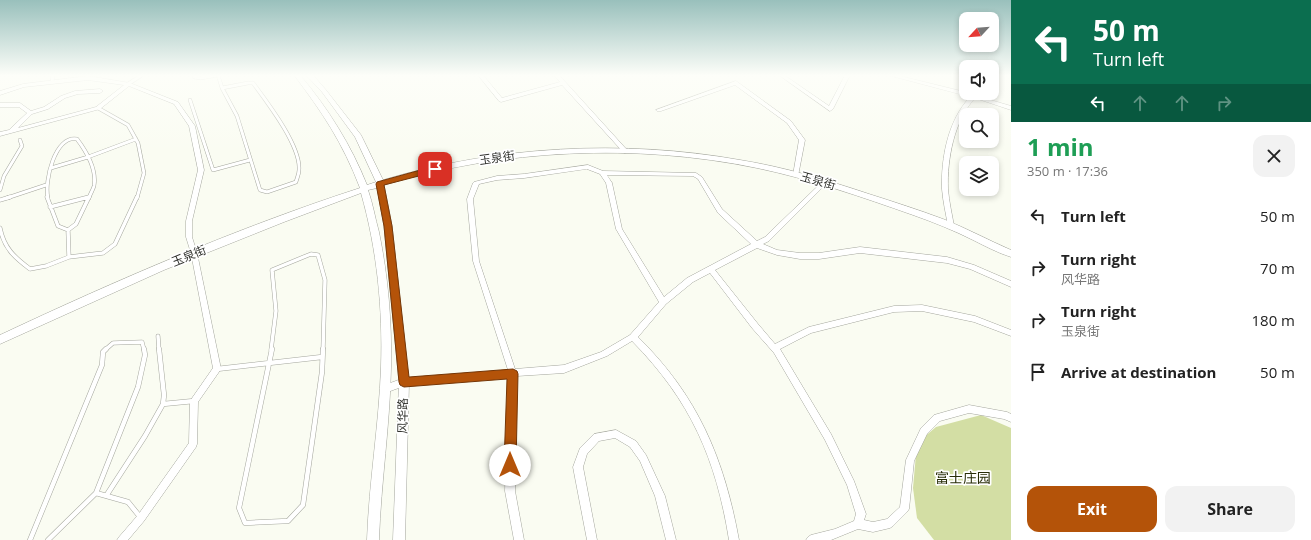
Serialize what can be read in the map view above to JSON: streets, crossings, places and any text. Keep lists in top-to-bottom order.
{
  "streets": {
    "street": ["玉泉街", "风华路"]
  },
  "crossings": [
    ["玉泉街", "风华路"]
  ],
  "parks": ["富士庄园"],
  "north": "bottom left",
  "page": {
    "turn": ["50 m", "Turn left"],
    "heading": ["1 min", "350 m · 17:36"],
    "list": [
      {
        "name": "Turn left",
        "value": "50 m"
      },
      {
        "name": "Turn right",
        "note": "风华路",
        "value": "70 m"
      },
      {
        "name": "Turn right",
        "note": "玉泉街",
        "value": "180 m"
      },
      {
        "name": "Arrive at destination",
        "value": "50 m"
      }
    ],
    "buttons": ["Exit", "Share"]
  }
}
